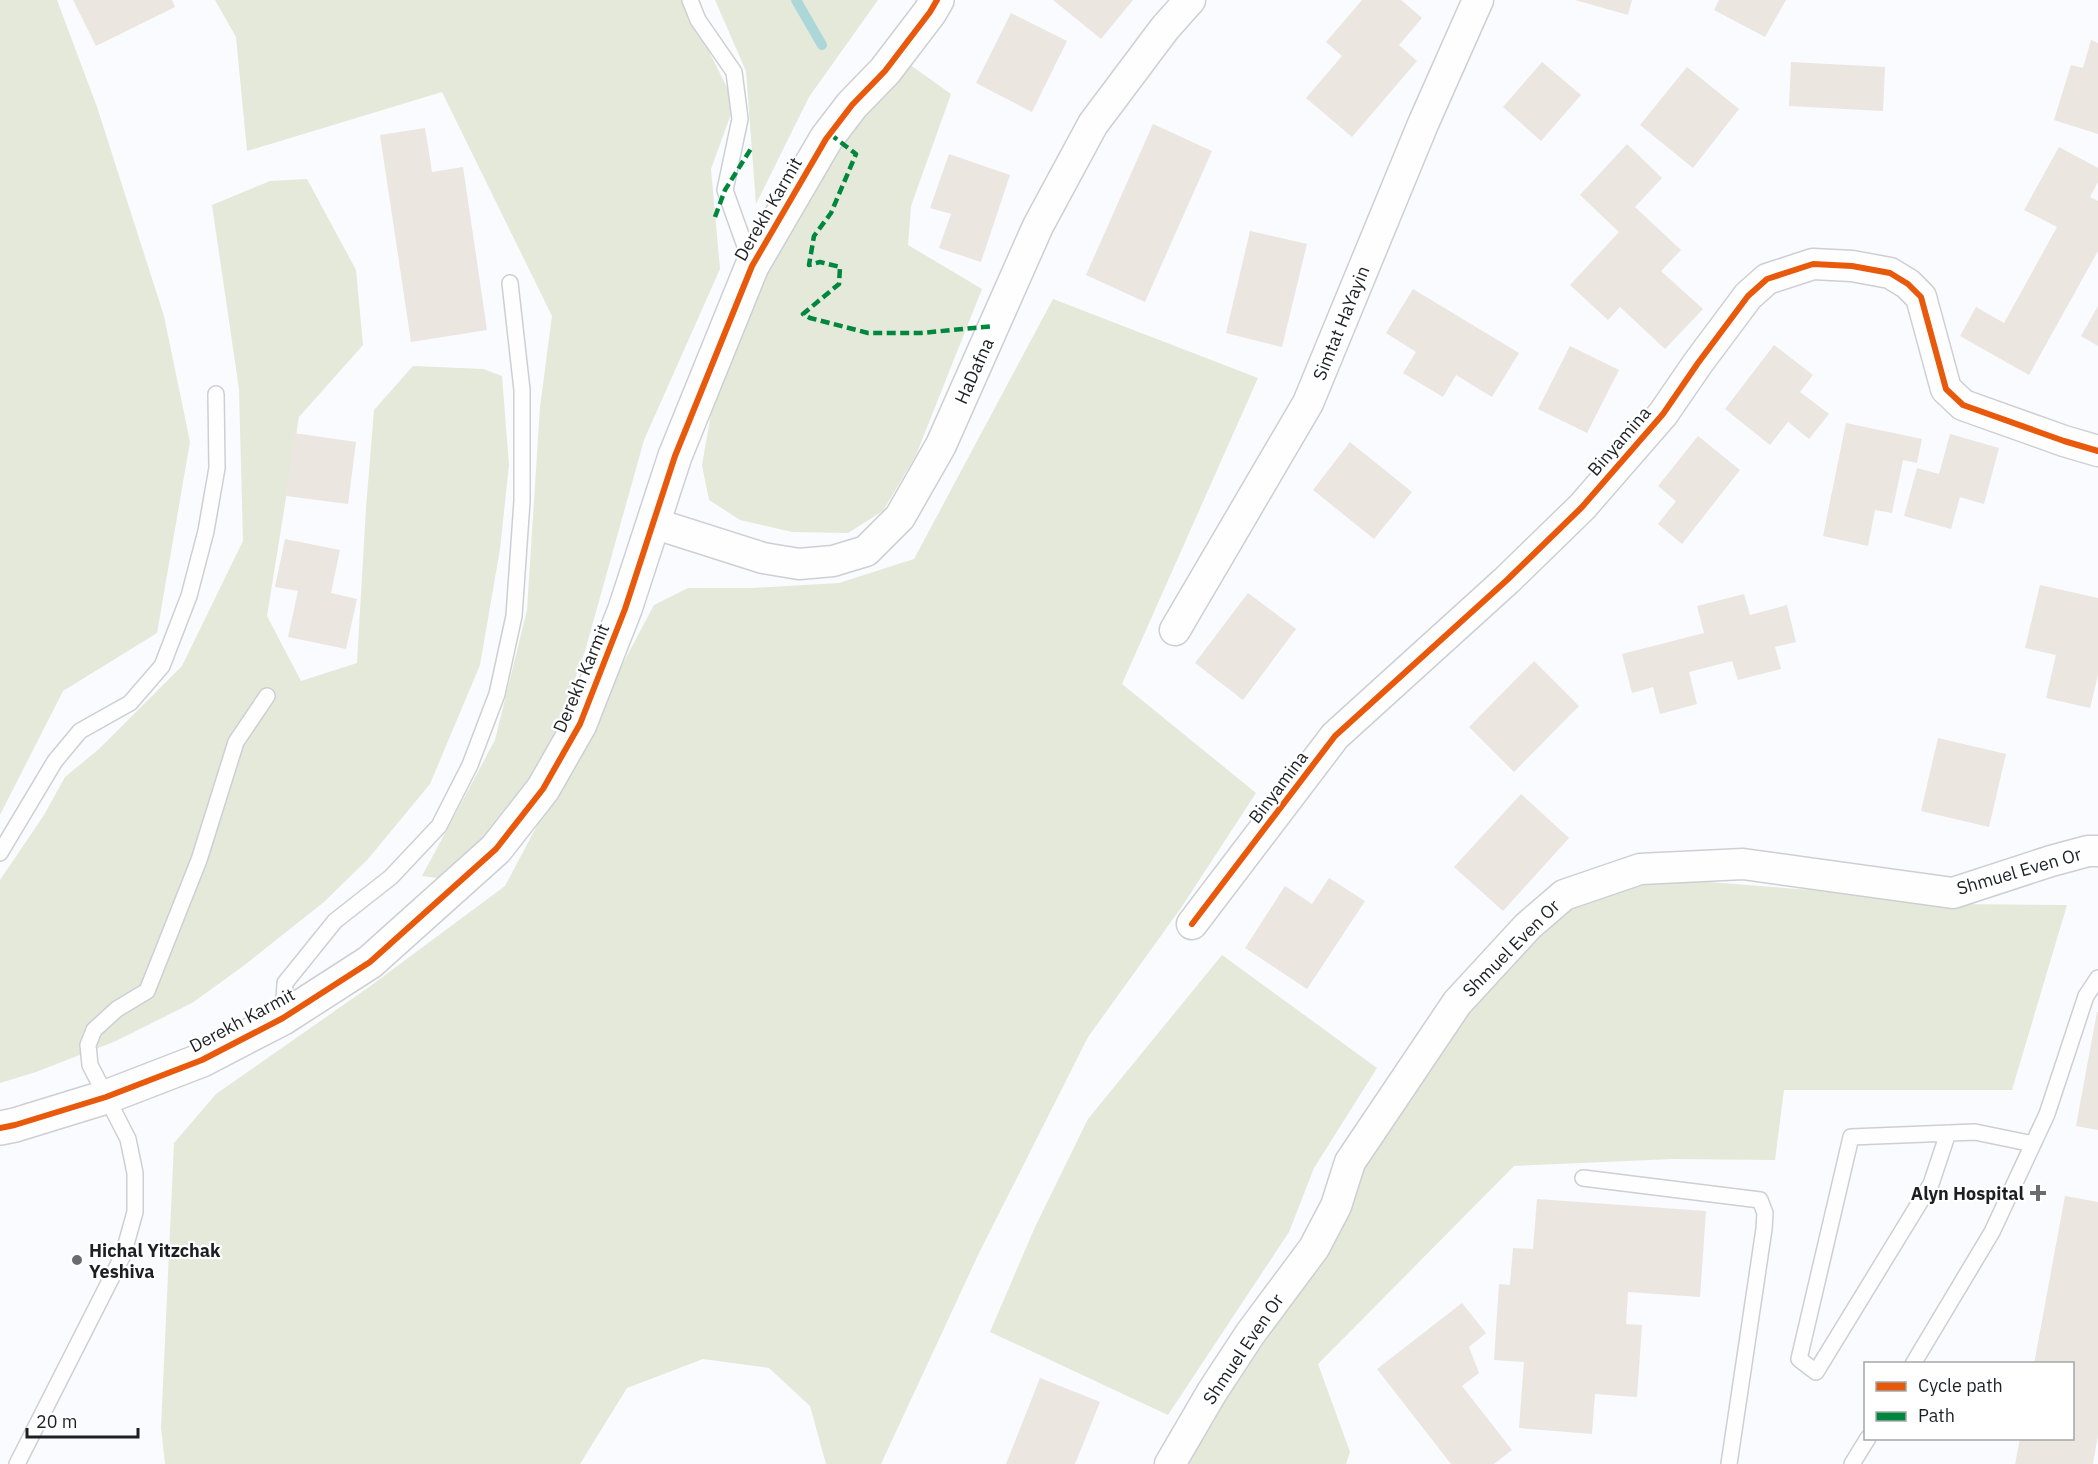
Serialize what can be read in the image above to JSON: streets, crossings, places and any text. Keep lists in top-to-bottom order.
{
  "streets": {
    "street": [
      "Derekh Karmit",
      "Simtat HaYayin",
      "HaDafna",
      "Binyamina",
      "Shmuel Even Or"
    ]
  },
  "crossings": [
    ["Derekh Karmit", "HaDafna"]
  ],
  "places": {
    "health": ["Alyn Hospital"],
    "other": ["Hichal Yitzchak Yeshiva"]
  },
  "legend": ["Cycle path", "Path"],
  "scale_bar": "20 m"
}
